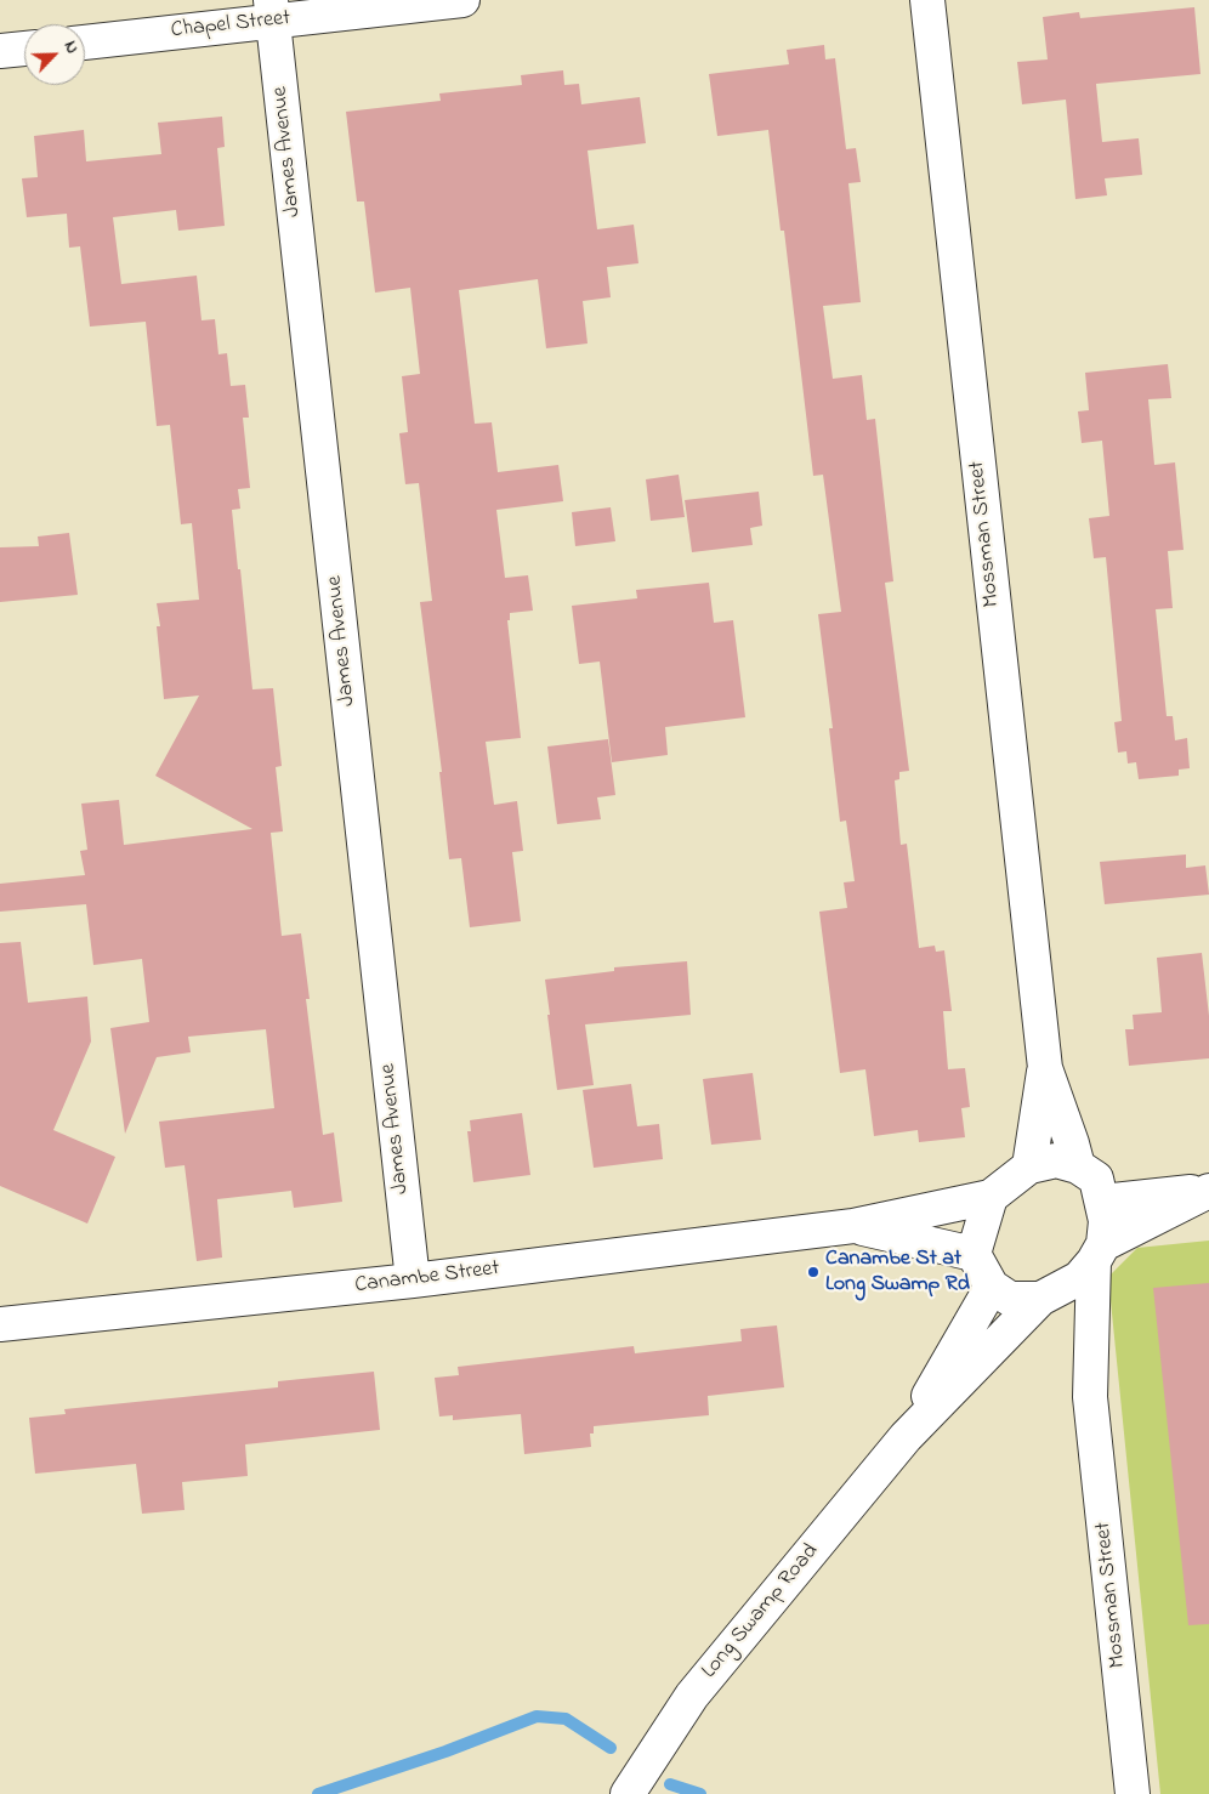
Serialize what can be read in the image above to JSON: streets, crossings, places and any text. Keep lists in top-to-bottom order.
{
  "streets": {
    "street": [
      "Chapel Street",
      "James Avenue",
      "Mossman Street",
      "Canambe Street",
      "Long Swamp Road"
    ]
  },
  "crossings": [
    ["Chapel Street", "James Avenue"],
    ["James Avenue", "Canambe Street"],
    ["Mossman Street", "Canambe Street"],
    ["Mossman Street", "Long Swamp Road"],
    ["Canambe Street", "Long Swamp Road"]
  ],
  "places": ["Canambe St at Long Swamp Rd"],
  "north": "top right"
}
